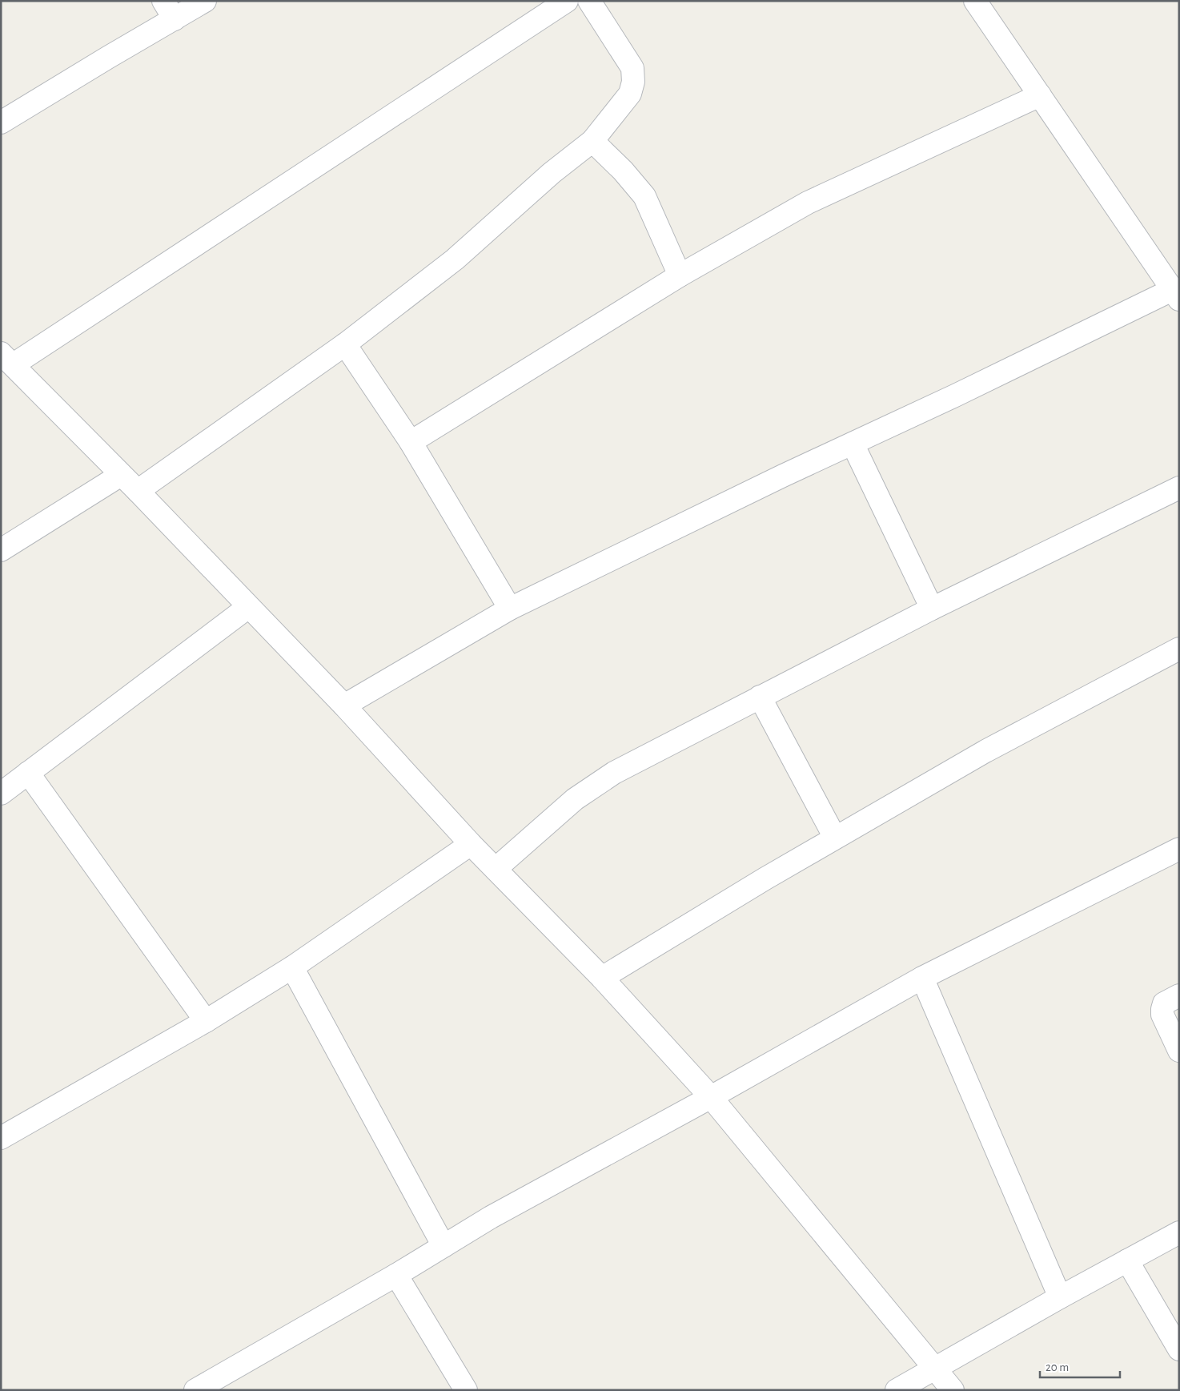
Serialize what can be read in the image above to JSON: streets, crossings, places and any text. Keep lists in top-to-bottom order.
{
  "scale_bar": "20 m"
}
